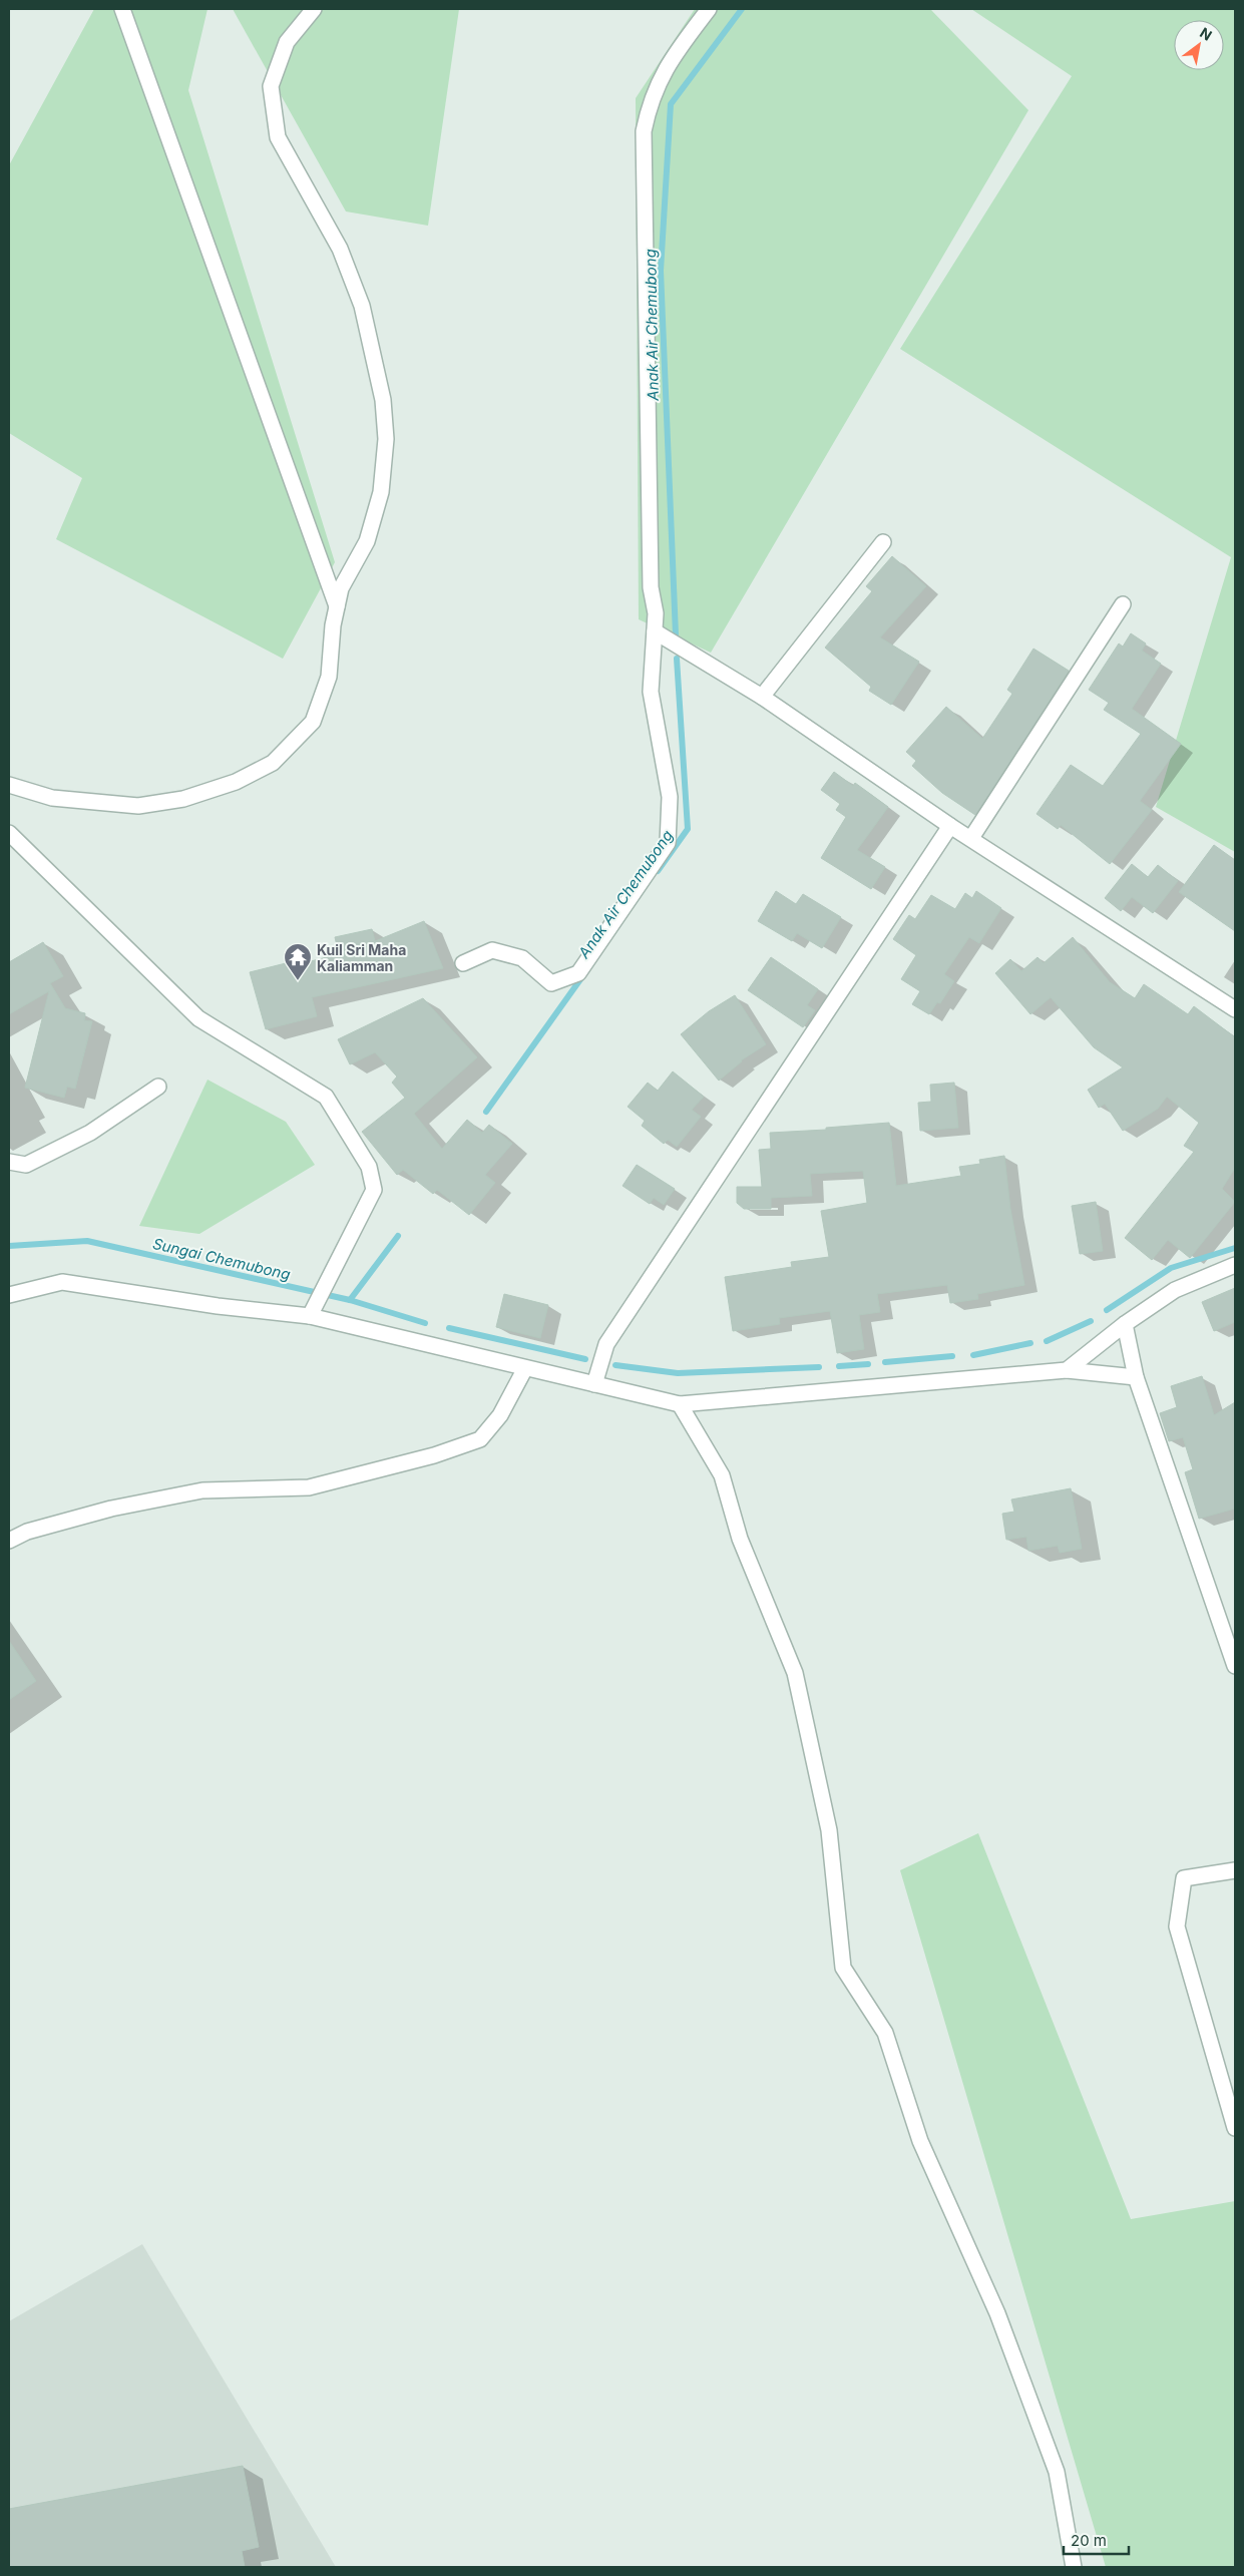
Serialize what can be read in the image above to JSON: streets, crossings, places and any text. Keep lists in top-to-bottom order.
{
  "water": ["Anak Air Chemubong", "Sungai Chemubong"],
  "places": {
    "temple": ["Kuil Sri Maha Kaliamman"]
  },
  "scale_bar": "20 m",
  "north": "top right"
}
